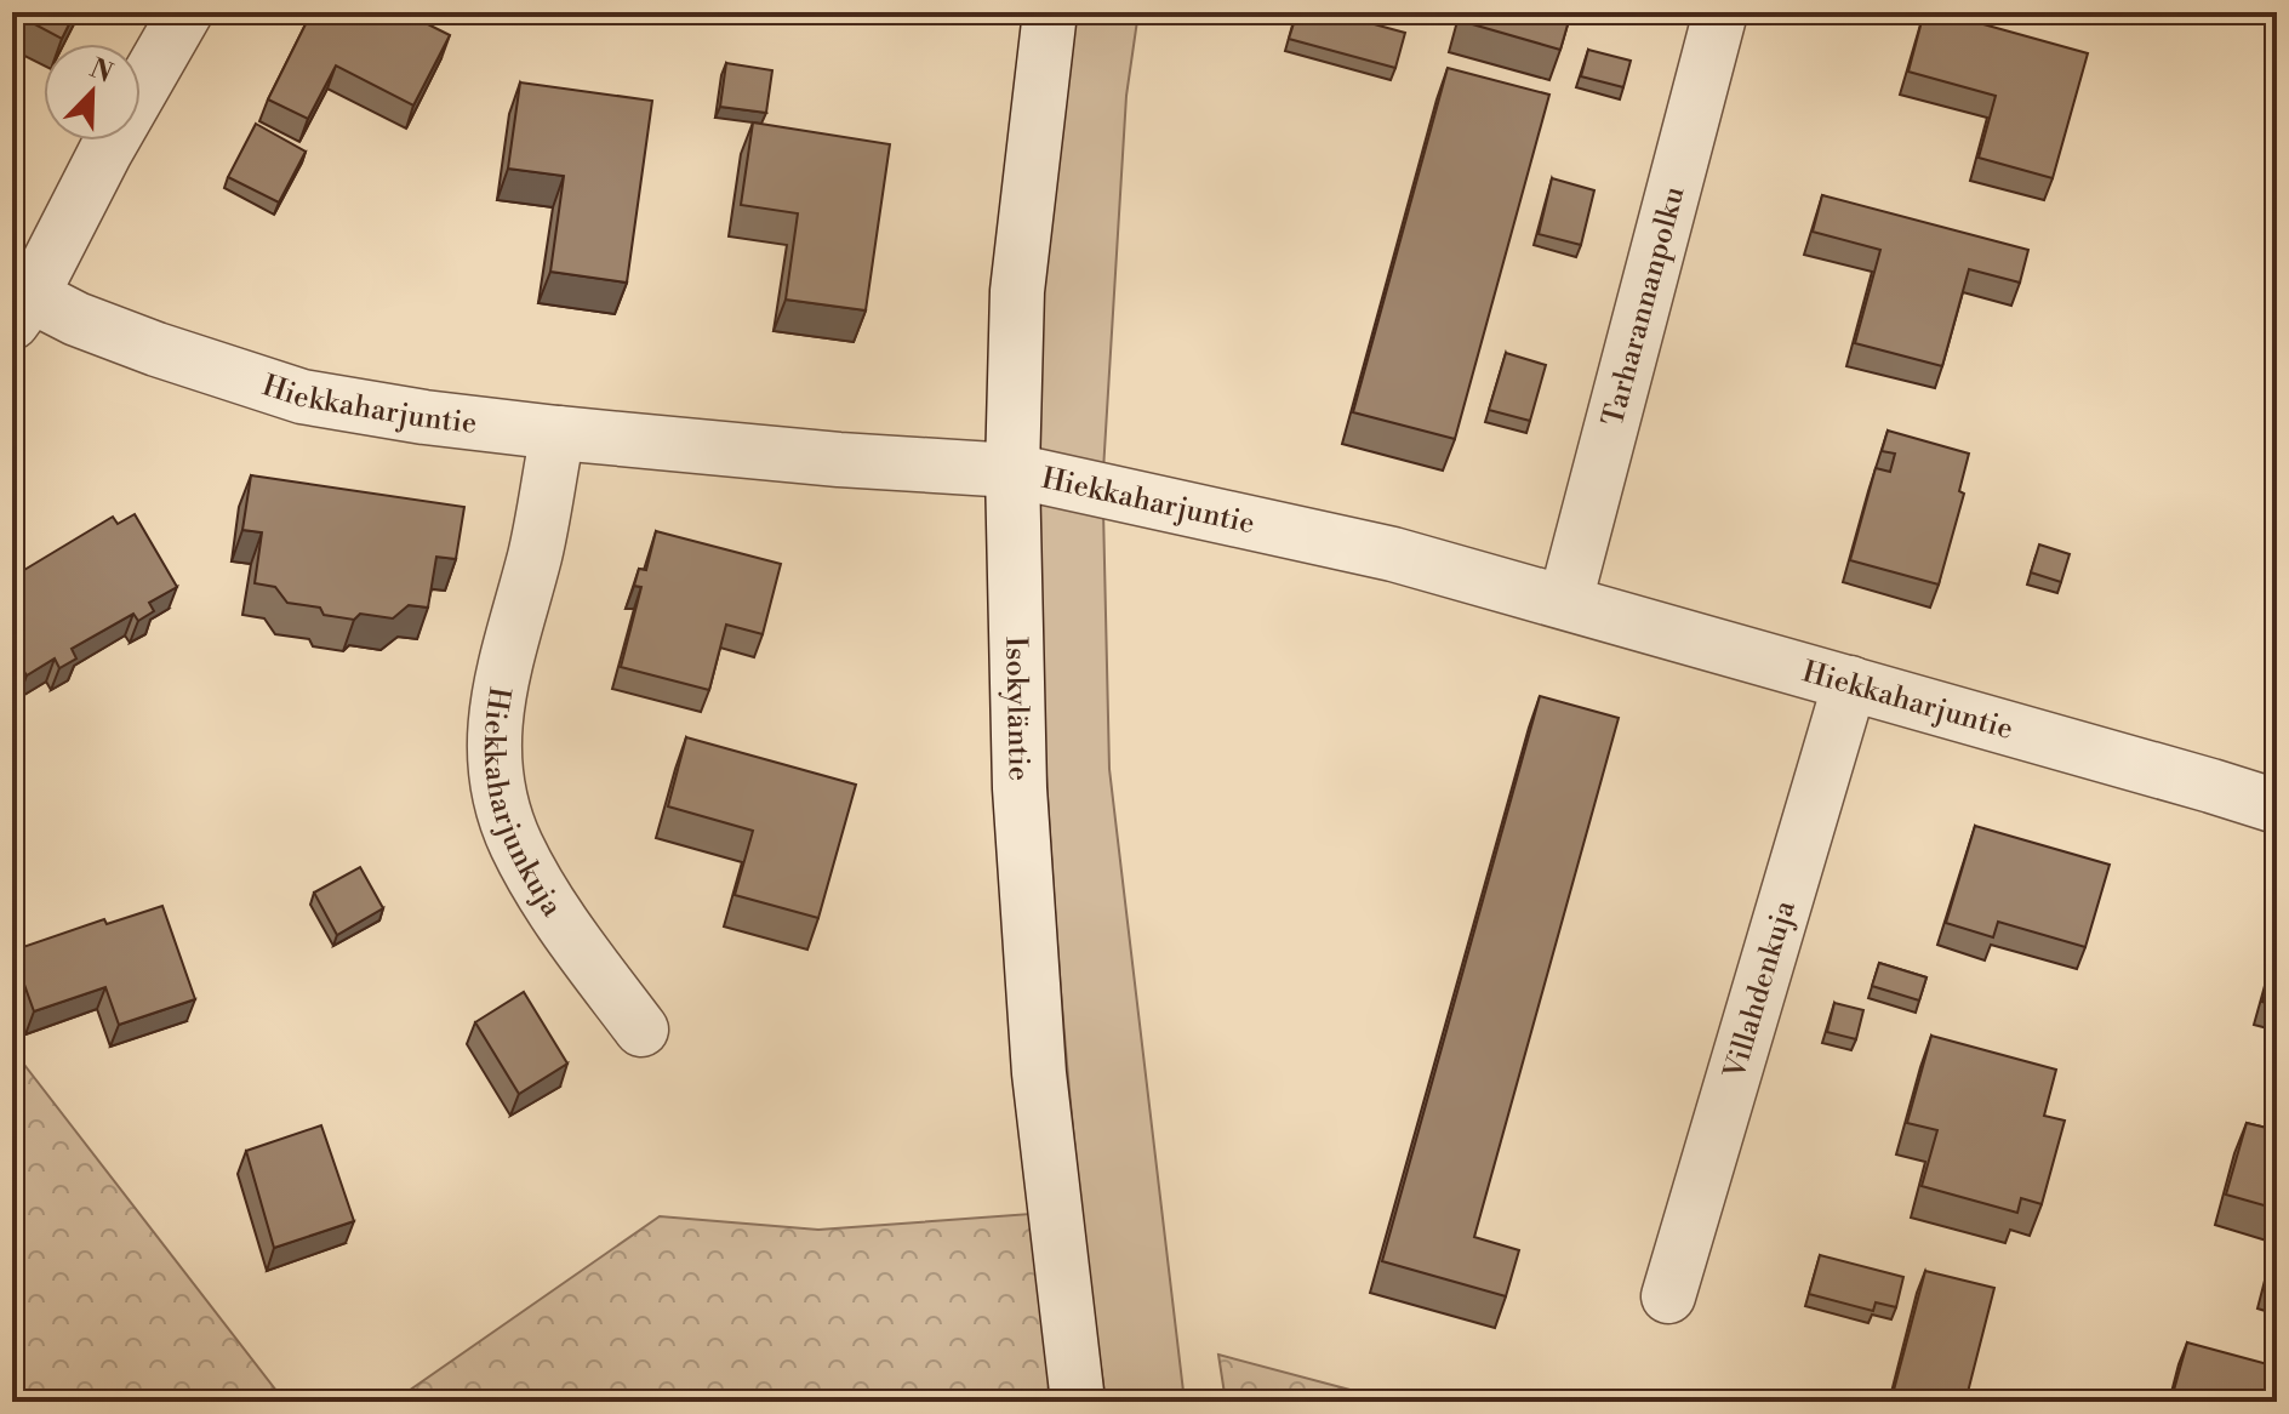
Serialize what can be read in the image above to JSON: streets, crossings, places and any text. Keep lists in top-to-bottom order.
{
  "streets": {
    "street": [
      "Tarharannanpolku",
      "Hiekkaharjuntie",
      "Isokyläntie",
      "Hiekkaharjunkuja",
      "Villahdenkuja"
    ]
  },
  "crossings": [
    ["Tarharannanpolku", "Hiekkaharjuntie"],
    ["Hiekkaharjuntie", "Isokyläntie"],
    ["Hiekkaharjuntie", "Hiekkaharjunkuja"],
    ["Hiekkaharjuntie", "Villahdenkuja"]
  ],
  "north": "top right"
}
